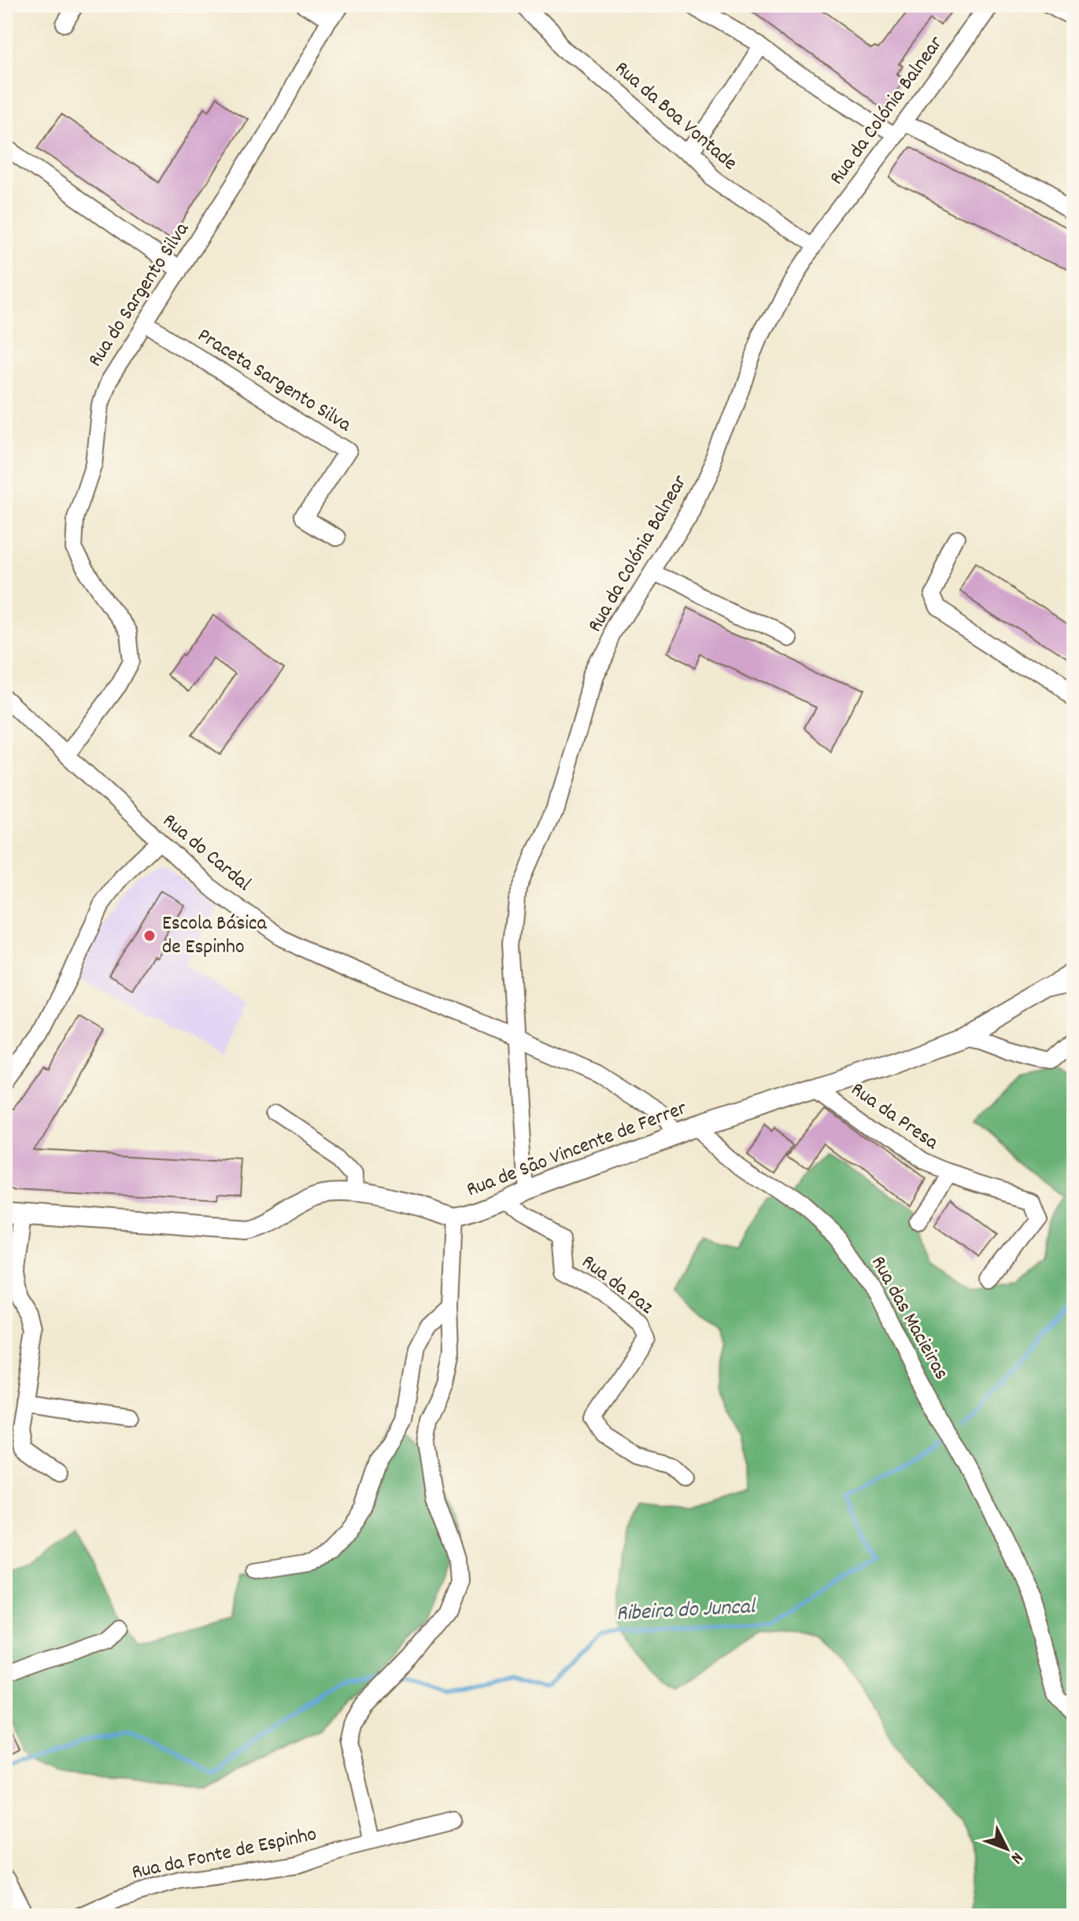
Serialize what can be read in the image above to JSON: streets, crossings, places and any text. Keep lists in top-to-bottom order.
{
  "streets": {
    "street": [
      "Rua da Colónia Balnear",
      "Rua da Boa Vontade",
      "Rua do Sargento Silva",
      "Praceta Sargento Silva",
      "Rua do Cardal",
      "Rua da Presa",
      "Rua de São Vincente de Ferrer",
      "Rua da Paz",
      "Rua das Macieiras",
      "Rua da Fonte de Espinho"
    ]
  },
  "crossings": [
    ["Rua da Colónia Balnear", "Rua da Boa Vontade"],
    ["Rua da Colónia Balnear", "Rua do Cardal"],
    ["Rua da Colónia Balnear", "Rua de São Vincente de Ferrer"],
    ["Rua do Sargento Silva", "Praceta Sargento Silva"],
    ["Rua do Sargento Silva", "Rua do Cardal"],
    ["Rua do Cardal", "Rua de São Vincente de Ferrer"],
    ["Rua da Presa", "Rua de São Vincente de Ferrer"],
    ["Rua de São Vincente de Ferrer", "Rua da Paz"],
    ["Rua de São Vincente de Ferrer", "Rua das Macieiras"]
  ],
  "water": ["Ribeira do Juncal"],
  "places": ["Escola Básica de Espinho"],
  "north": "bottom right"
}
